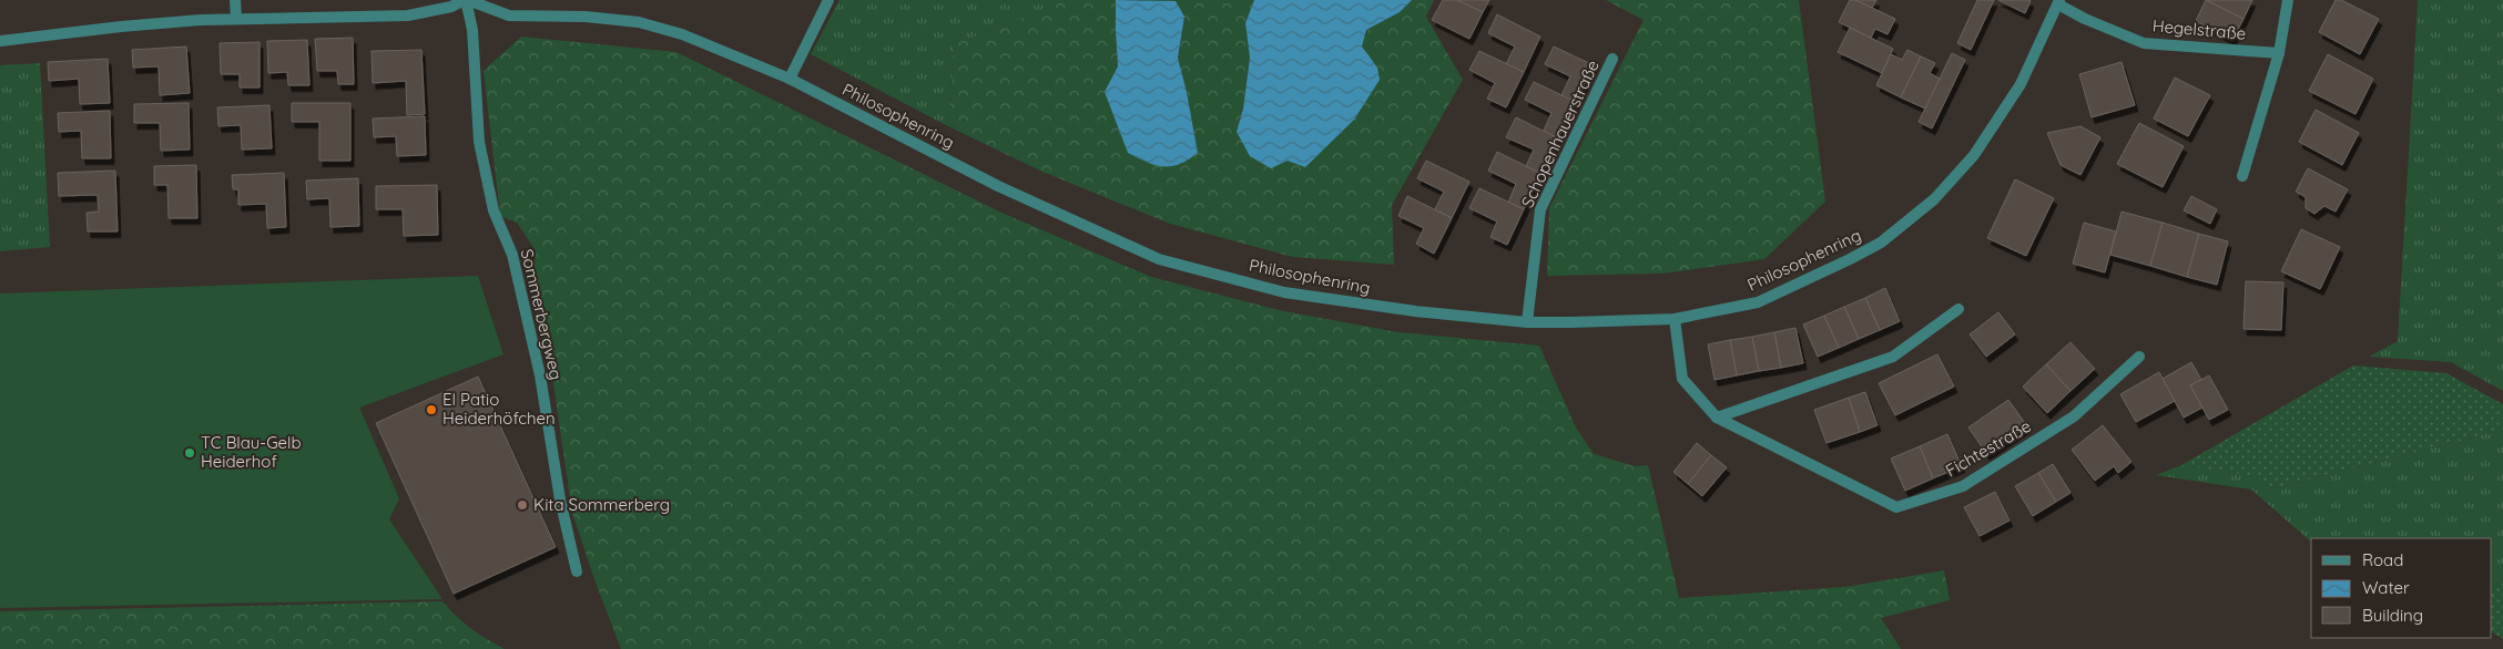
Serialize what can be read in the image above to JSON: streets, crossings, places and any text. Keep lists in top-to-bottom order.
{
  "streets": {
    "street": [
      "Hegelstraße",
      "Philosophenring",
      "Schopenhauerstraße",
      "Sommerbergweg",
      "Fichtestraße"
    ]
  },
  "crossings": [
    ["Hegelstraße", "Philosophenring"],
    ["Philosophenring", "Schopenhauerstraße"],
    ["Philosophenring", "Sommerbergweg"],
    ["Philosophenring", "Fichtestraße"]
  ],
  "places": ["El Patio Heiderhöfchen", "TC Blau-Gelb Heiderhof", "Kita Sommerberg"],
  "legend": ["Road", "Water", "Building"]
}
